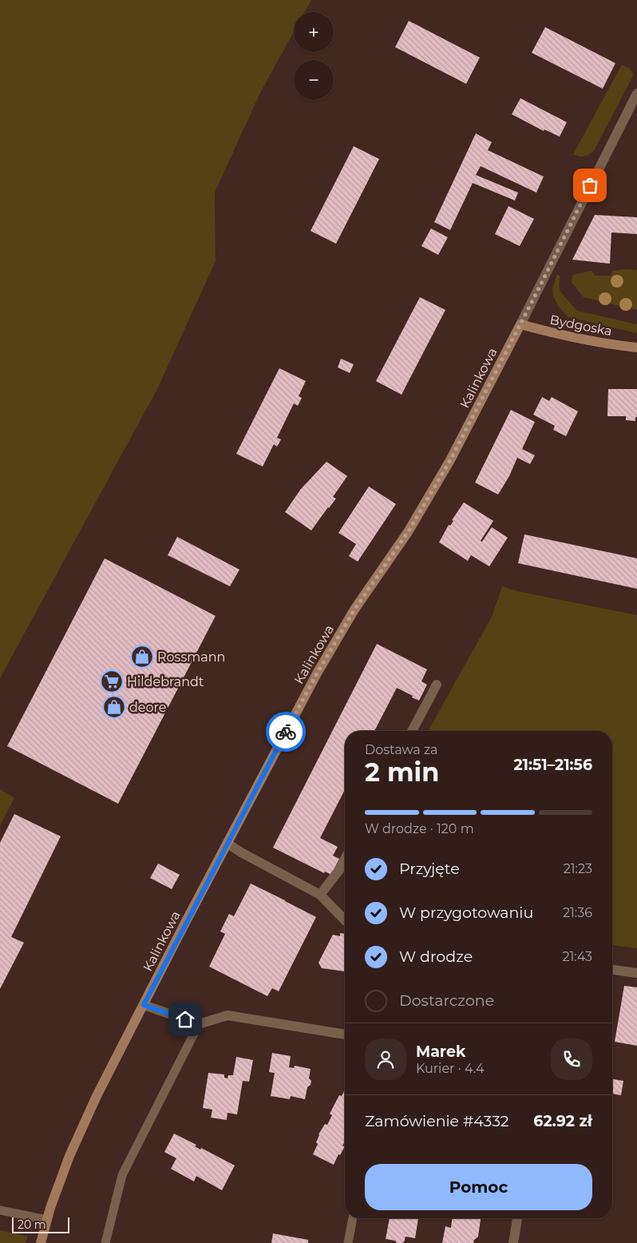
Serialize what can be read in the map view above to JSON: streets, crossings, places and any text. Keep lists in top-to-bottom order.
{
  "streets": {
    "street": ["Bydgoska", "Kalinkowa"]
  },
  "crossings": [
    ["Bydgoska", "Kalinkowa"]
  ],
  "places": {
    "shop": ["Rossmann", "deore"],
    "supermarket": ["Hildebrandt"]
  },
  "scale_bar": "20 m",
  "page": {
    "map_buttons": ["+", "−"],
    "heading": ["2 min", "Dostawa za", "21:51–21:56"],
    "panel": [
      "Marek",
      "Kurier · 4.4",
      "Zamówienie #4332",
      "62.92 zł"
    ],
    "bar": "W drodze · 120 m",
    "list": [
      ["Przyjęte", "21:23"],
      ["W przygotowaniu", "21:36"],
      ["W drodze", "21:43"],
      "Dostarczone"
    ],
    "buttons": "Pomoc",
    "scale": "20 m"
  }
}
